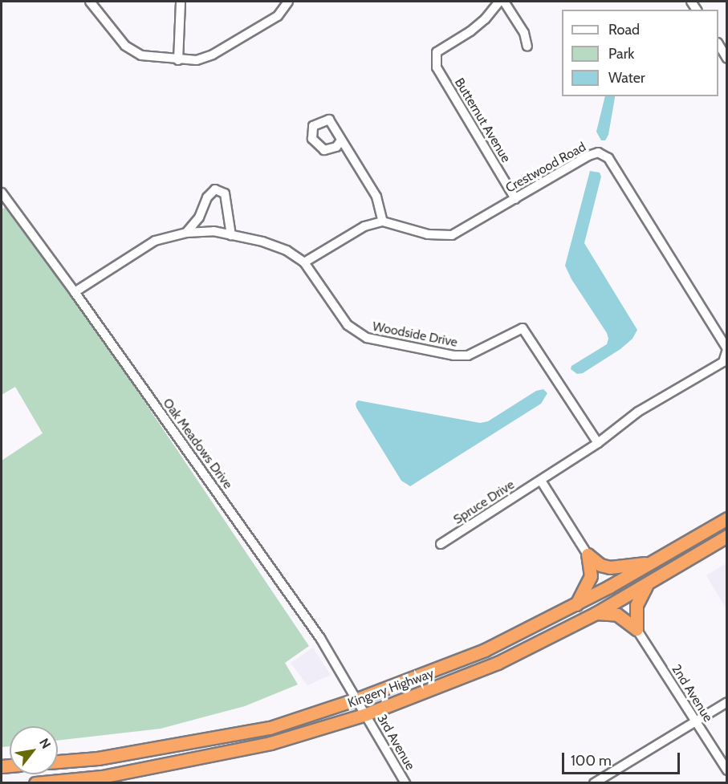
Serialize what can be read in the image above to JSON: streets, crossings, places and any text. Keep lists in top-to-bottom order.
{
  "streets": {
    "highway": ["Kingery Highway"],
    "street": [
      "Butternut Avenue",
      "Crestwood Road",
      "Woodside Drive",
      "Oak Meadows Drive",
      "Spruce Drive",
      "2nd Avenue",
      "3rd Avenue"
    ]
  },
  "crossings": [
    ["Butternut Avenue", "Crestwood Road"],
    ["Crestwood Road", "Spruce Drive"],
    ["Woodside Drive", "Oak Meadows Drive"],
    ["Woodside Drive", "Spruce Drive"],
    ["Oak Meadows Drive", "Kingery Highway"],
    ["Oak Meadows Drive", "3rd Avenue"],
    ["Kingery Highway", "3rd Avenue"]
  ],
  "legend": ["Road", "Park", "Water"],
  "scale_bar": "100 m",
  "north": "top right"
}
